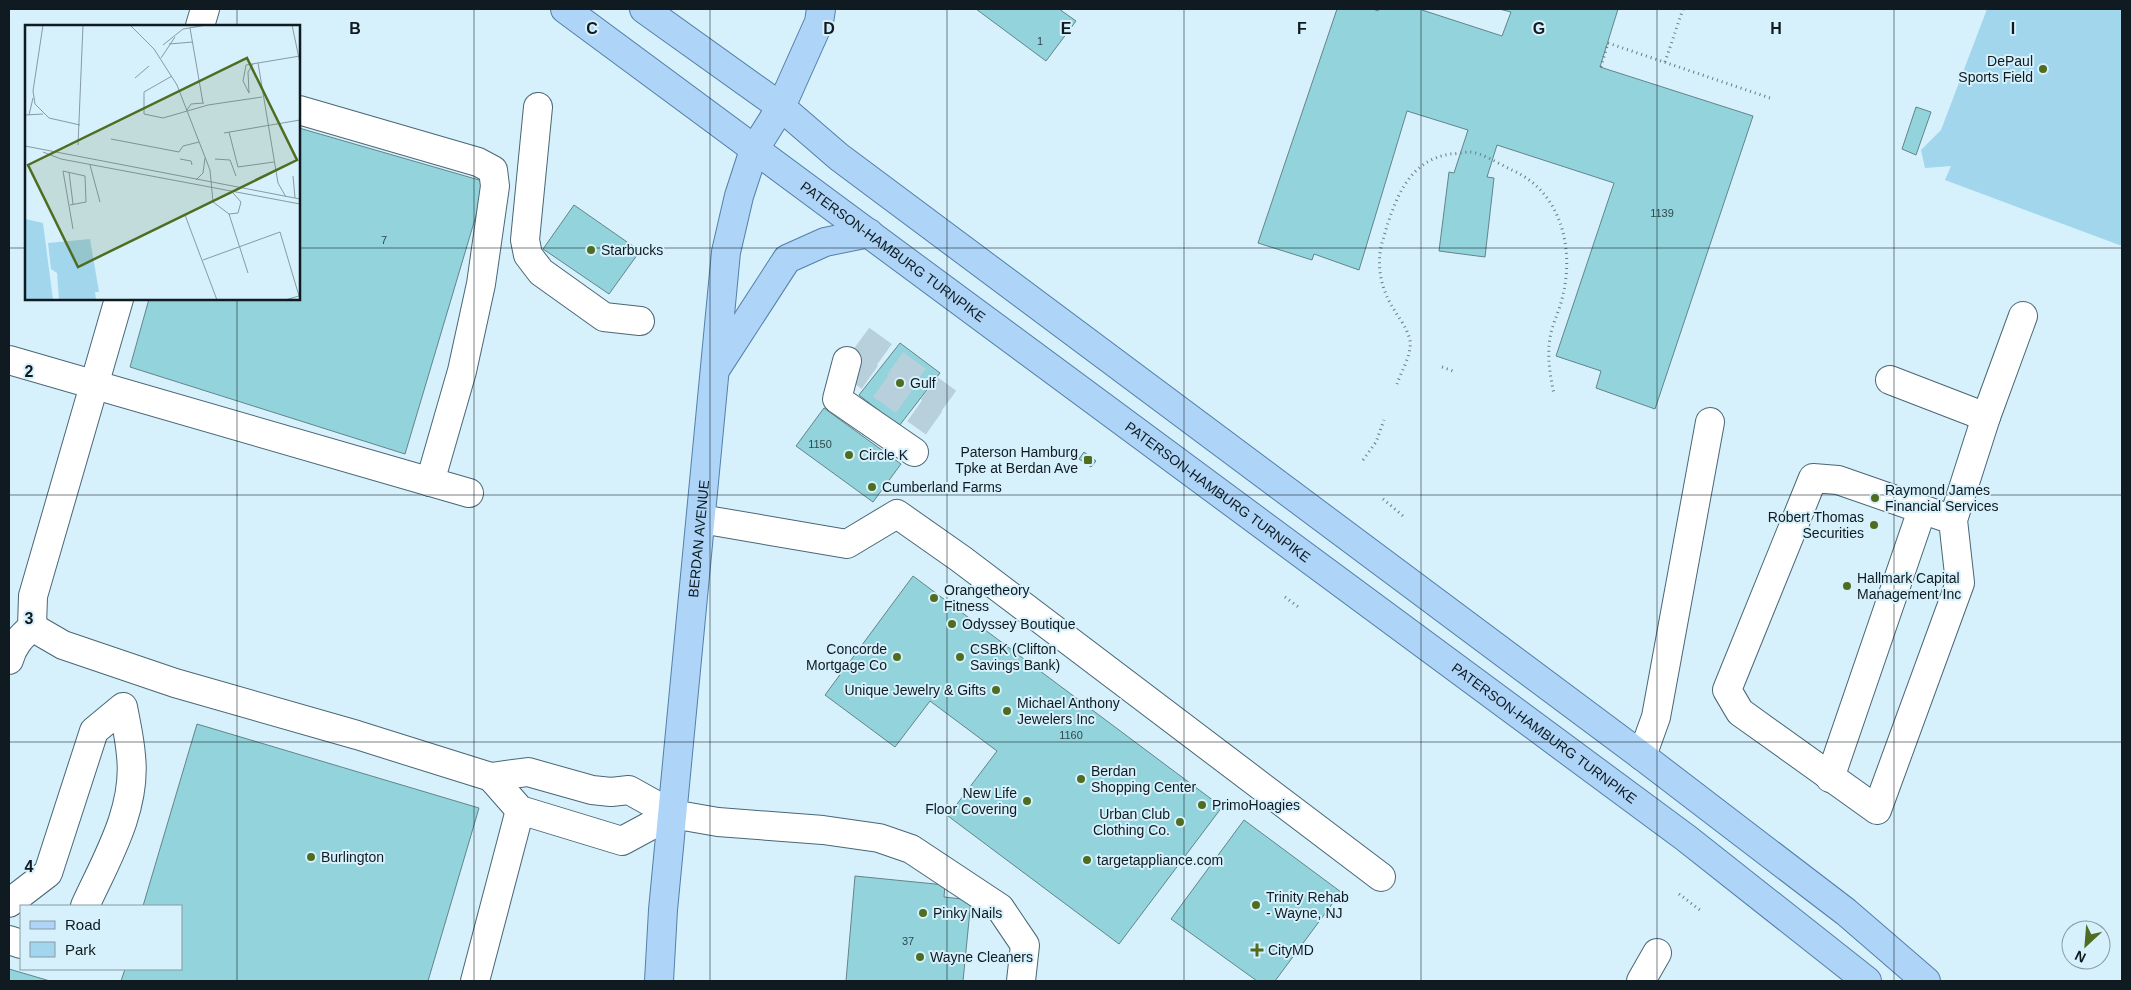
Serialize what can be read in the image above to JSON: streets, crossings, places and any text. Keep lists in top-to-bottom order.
{
  "streets": {
    "main road": ["PATERSON-HAMBURG TURNPIKE", "BERDAN AVENUE"]
  },
  "crossings": [
    ["PATERSON-HAMBURG TURNPIKE", "BERDAN AVENUE"]
  ],
  "places": {
    "other": [
      "DePaul Sports Field",
      "Starbucks",
      "Gulf",
      "Circle K",
      "Cumberland Farms",
      "Raymond James Financial Services",
      "Robert Thomas Securities",
      "Hallmark Capital Management Inc",
      "Orangetheory Fitness",
      "Odyssey Boutique",
      "Concorde Mortgage Co",
      "CSBK (Clifton Savings Bank)",
      "Unique Jewelry & Gifts",
      "Michael Anthony Jewelers Inc",
      "Berdan Shopping Center",
      "New Life Floor Covering",
      "PrimoHoagies",
      "Urban Club Clothing Co.",
      "Burlington",
      "targetappliance.com",
      "Trinity Rehab - Wayne, NJ",
      "Pinky Nails",
      "Wayne Cleaners"
    ],
    "transit": ["Paterson Hamburg Tpke at Berdan Ave"],
    "health": ["CityMD"]
  },
  "house_numbers": [
    "1",
    "1139",
    "7",
    "1150",
    "1160",
    "37"
  ],
  "legend": ["Road", "Park"],
  "north": "bottom left",
  "grid": {
    "columns": [
      "B",
      "C",
      "D",
      "E",
      "F",
      "G",
      "H",
      "I"
    ],
    "rows": ["2", "3", "4"]
  }
}
